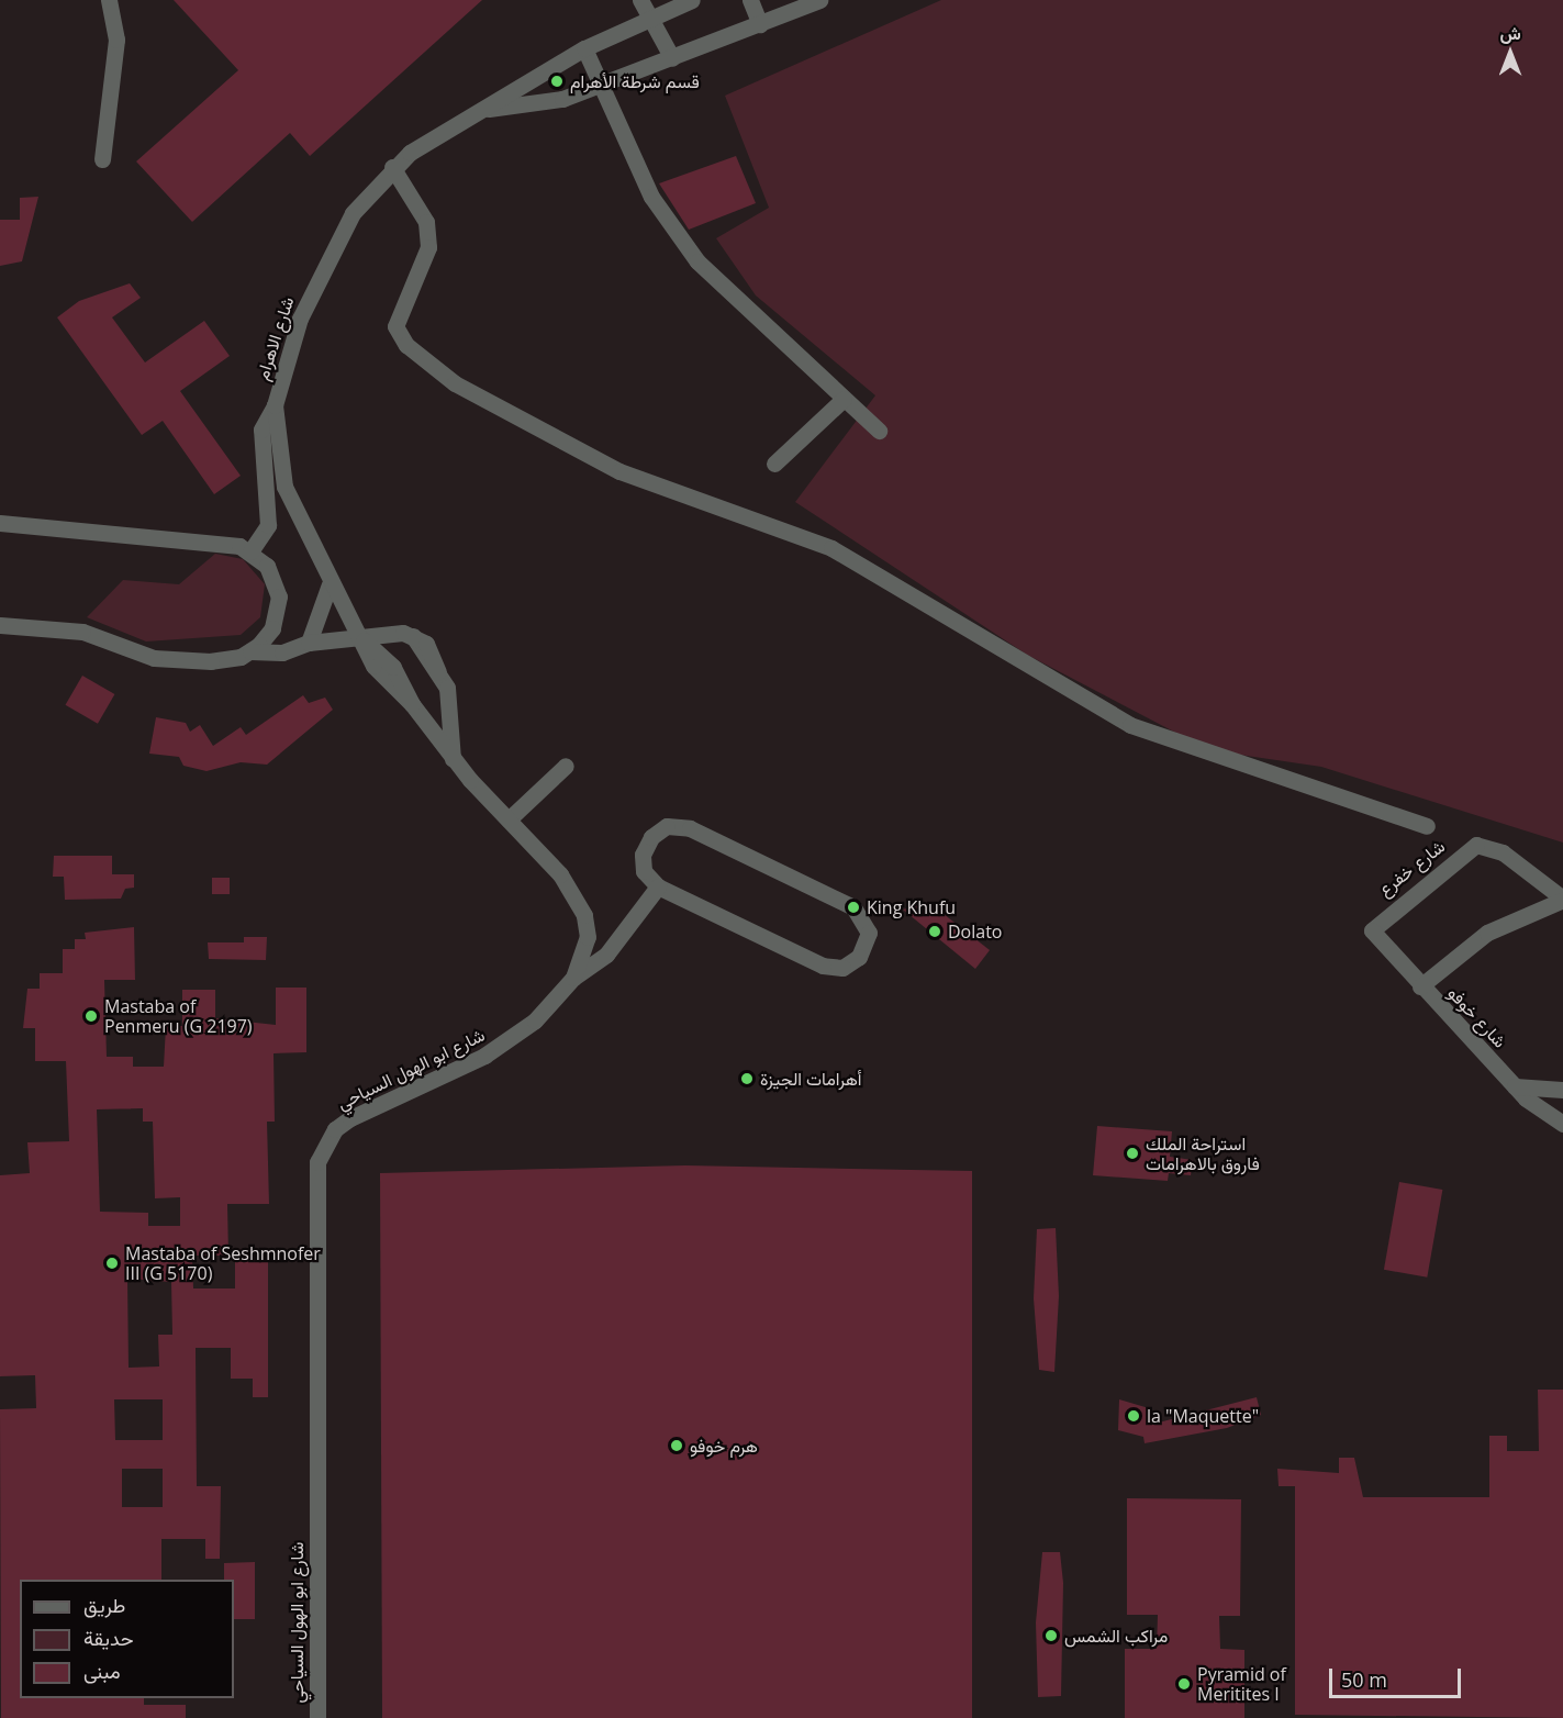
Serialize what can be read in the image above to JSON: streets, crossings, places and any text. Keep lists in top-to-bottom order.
{
  "streets": {
    "street": [
      "شارع الاهرام",
      "شارع خفرع",
      "شارع خوفو",
      "شارع ابو الهول السياحي"
    ]
  },
  "crossings": [
    ["شارع الاهرام", "شارع ابو الهول السياحي"],
    ["شارع خفرع", "شارع خوفو"]
  ],
  "places": [
    "قسم شرطة الأهرام",
    "King Khufu",
    "Dolato",
    "Mastaba of Penmeru (G 2197)",
    "أهرامات الجيزة",
    "استراحة الملك فاروق بالاهرامات",
    "Mastaba of Seshmnofer III (G 5170)",
    "la \"Maquette\"",
    "هرم خوفو",
    "مراكب الشمس",
    "Pyramid of Meritites I"
  ],
  "legend": ["طريق", "حديقة", "مبنى"],
  "scale_bar": "50 m",
  "north": "top"
}
